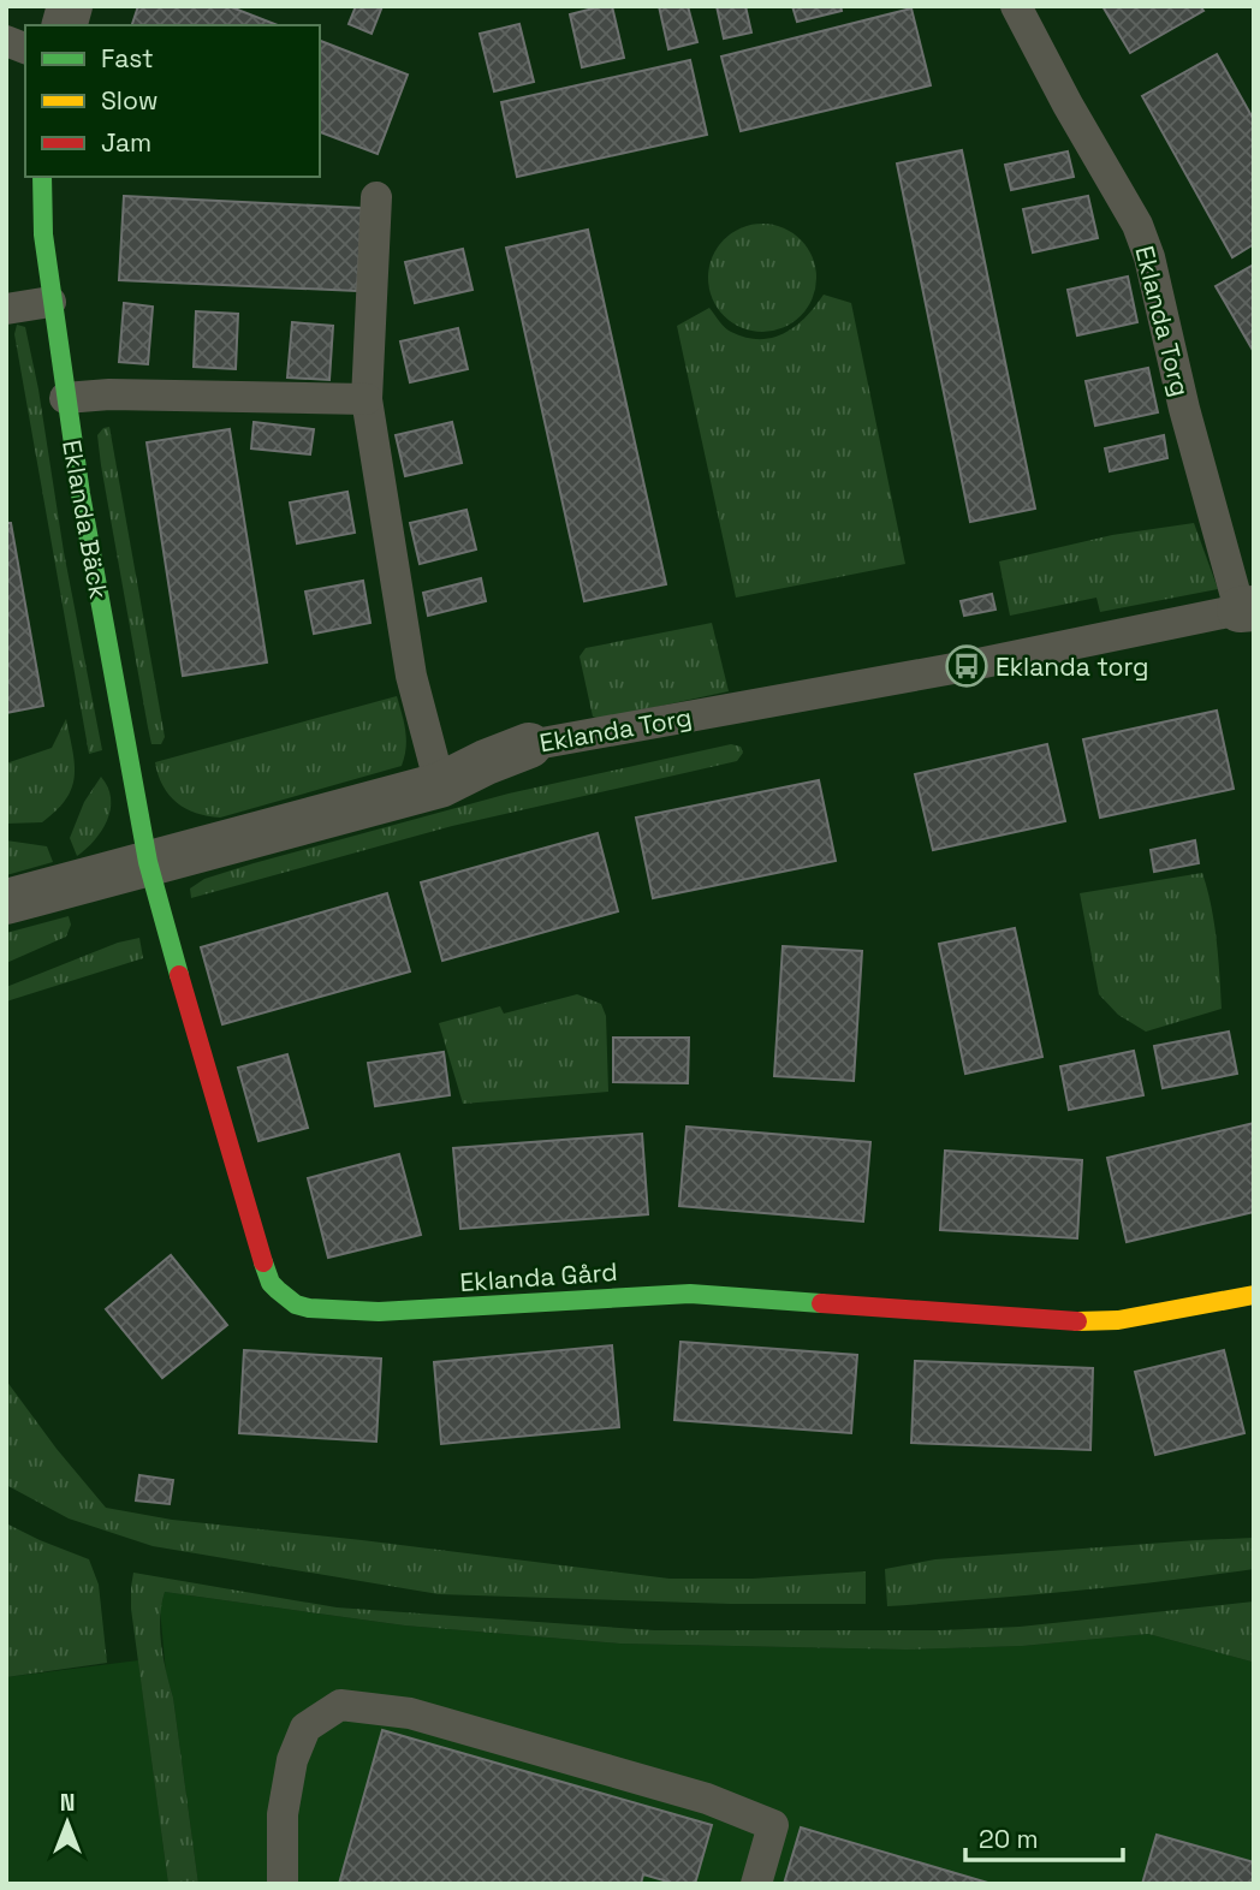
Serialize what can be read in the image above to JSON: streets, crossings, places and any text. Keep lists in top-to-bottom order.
{
  "streets": {
    "street": ["Eklanda Torg", "Eklanda Bäck", "Eklanda Gård"]
  },
  "crossings": [
    ["Eklanda Torg", "Eklanda Bäck"],
    ["Eklanda Torg", "Eklanda Gård"],
    ["Eklanda Bäck", "Eklanda Gård"]
  ],
  "places": {
    "bus stop": ["Eklanda torg"]
  },
  "legend": ["Fast", "Slow", "Jam"],
  "scale_bar": "20 m",
  "north": "top"
}
